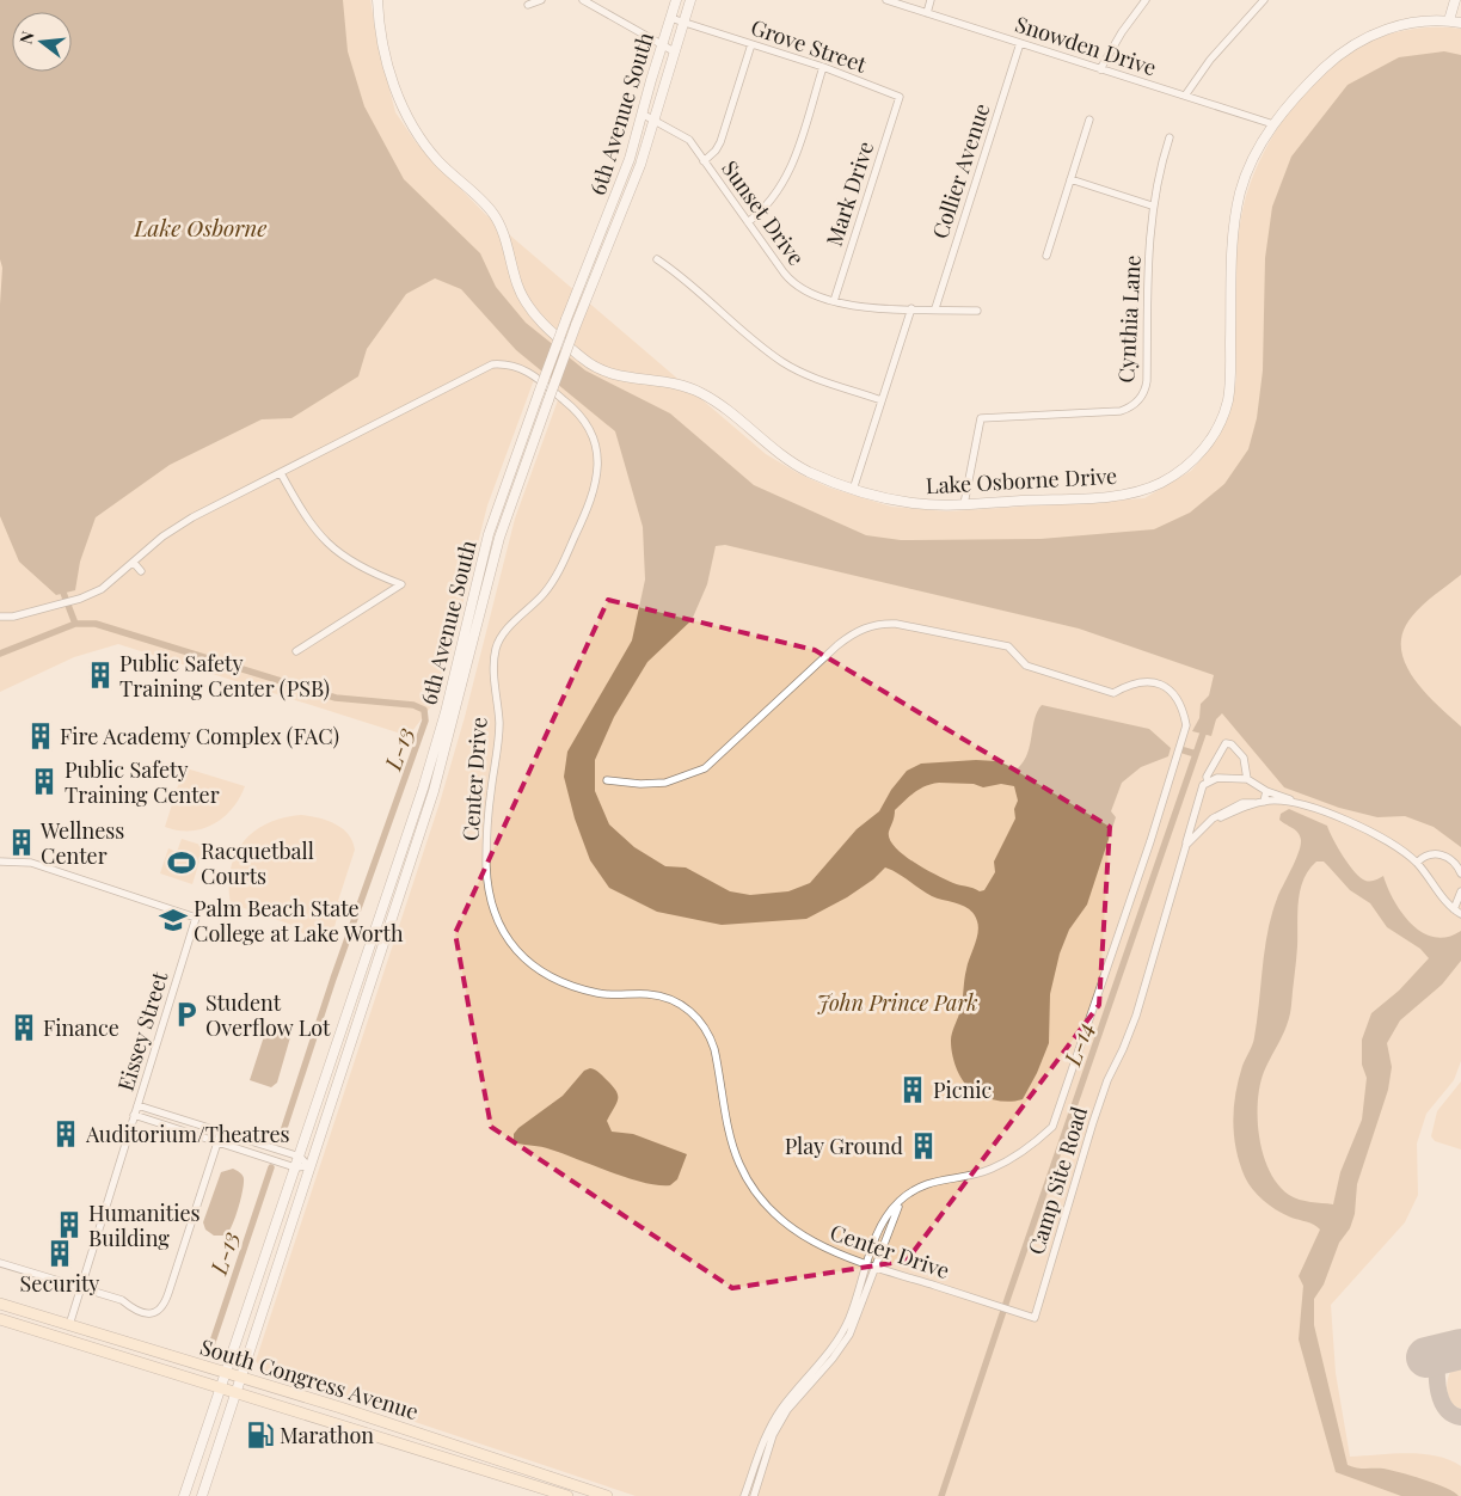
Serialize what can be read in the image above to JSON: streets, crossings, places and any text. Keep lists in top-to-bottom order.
{
  "streets": {
    "main road": ["South Congress Avenue"],
    "street": [
      "Grove Street",
      "Snowden Drive",
      "6th Avenue South",
      "Collier Avenue",
      "Mark Drive",
      "Sunset Drive",
      "Cynthia Lane",
      "Lake Osborne Drive",
      "Center Drive",
      "Eissey Street",
      "Camp Site Road"
    ]
  },
  "crossings": [
    ["Grove Street", "6th Avenue South"],
    ["Grove Street", "Mark Drive"],
    ["Snowden Drive", "Collier Avenue"],
    ["Snowden Drive", "Lake Osborne Drive"],
    ["6th Avenue South", "Sunset Drive"],
    ["6th Avenue South", "South Congress Avenue"],
    ["Collier Avenue", "Sunset Drive"],
    ["Mark Drive", "Sunset Drive"],
    ["Cynthia Lane", "Lake Osborne Drive"],
    ["Center Drive", "Camp Site Road"],
    ["Eissey Street", "South Congress Avenue"]
  ],
  "water": ["Lake Osborne", "L-13", "L-14"],
  "parks": ["John Prince Park"],
  "places": {
    "building": [
      "Public Safety Training Center (PSB)",
      "Fire Academy Complex (FAC)",
      "Public Safety Training Center",
      "Wellness Center",
      "Finance",
      "Picnic",
      "Auditorium/Theatres",
      "Play Ground",
      "Humanities Building",
      "Security"
    ],
    "sports": ["Racquetball Courts"],
    "school or university": ["Palm Beach State College at Lake Worth"],
    "parking": ["Student Overflow Lot"],
    "fuel station": ["Marathon"]
  },
  "north": "left"
}
